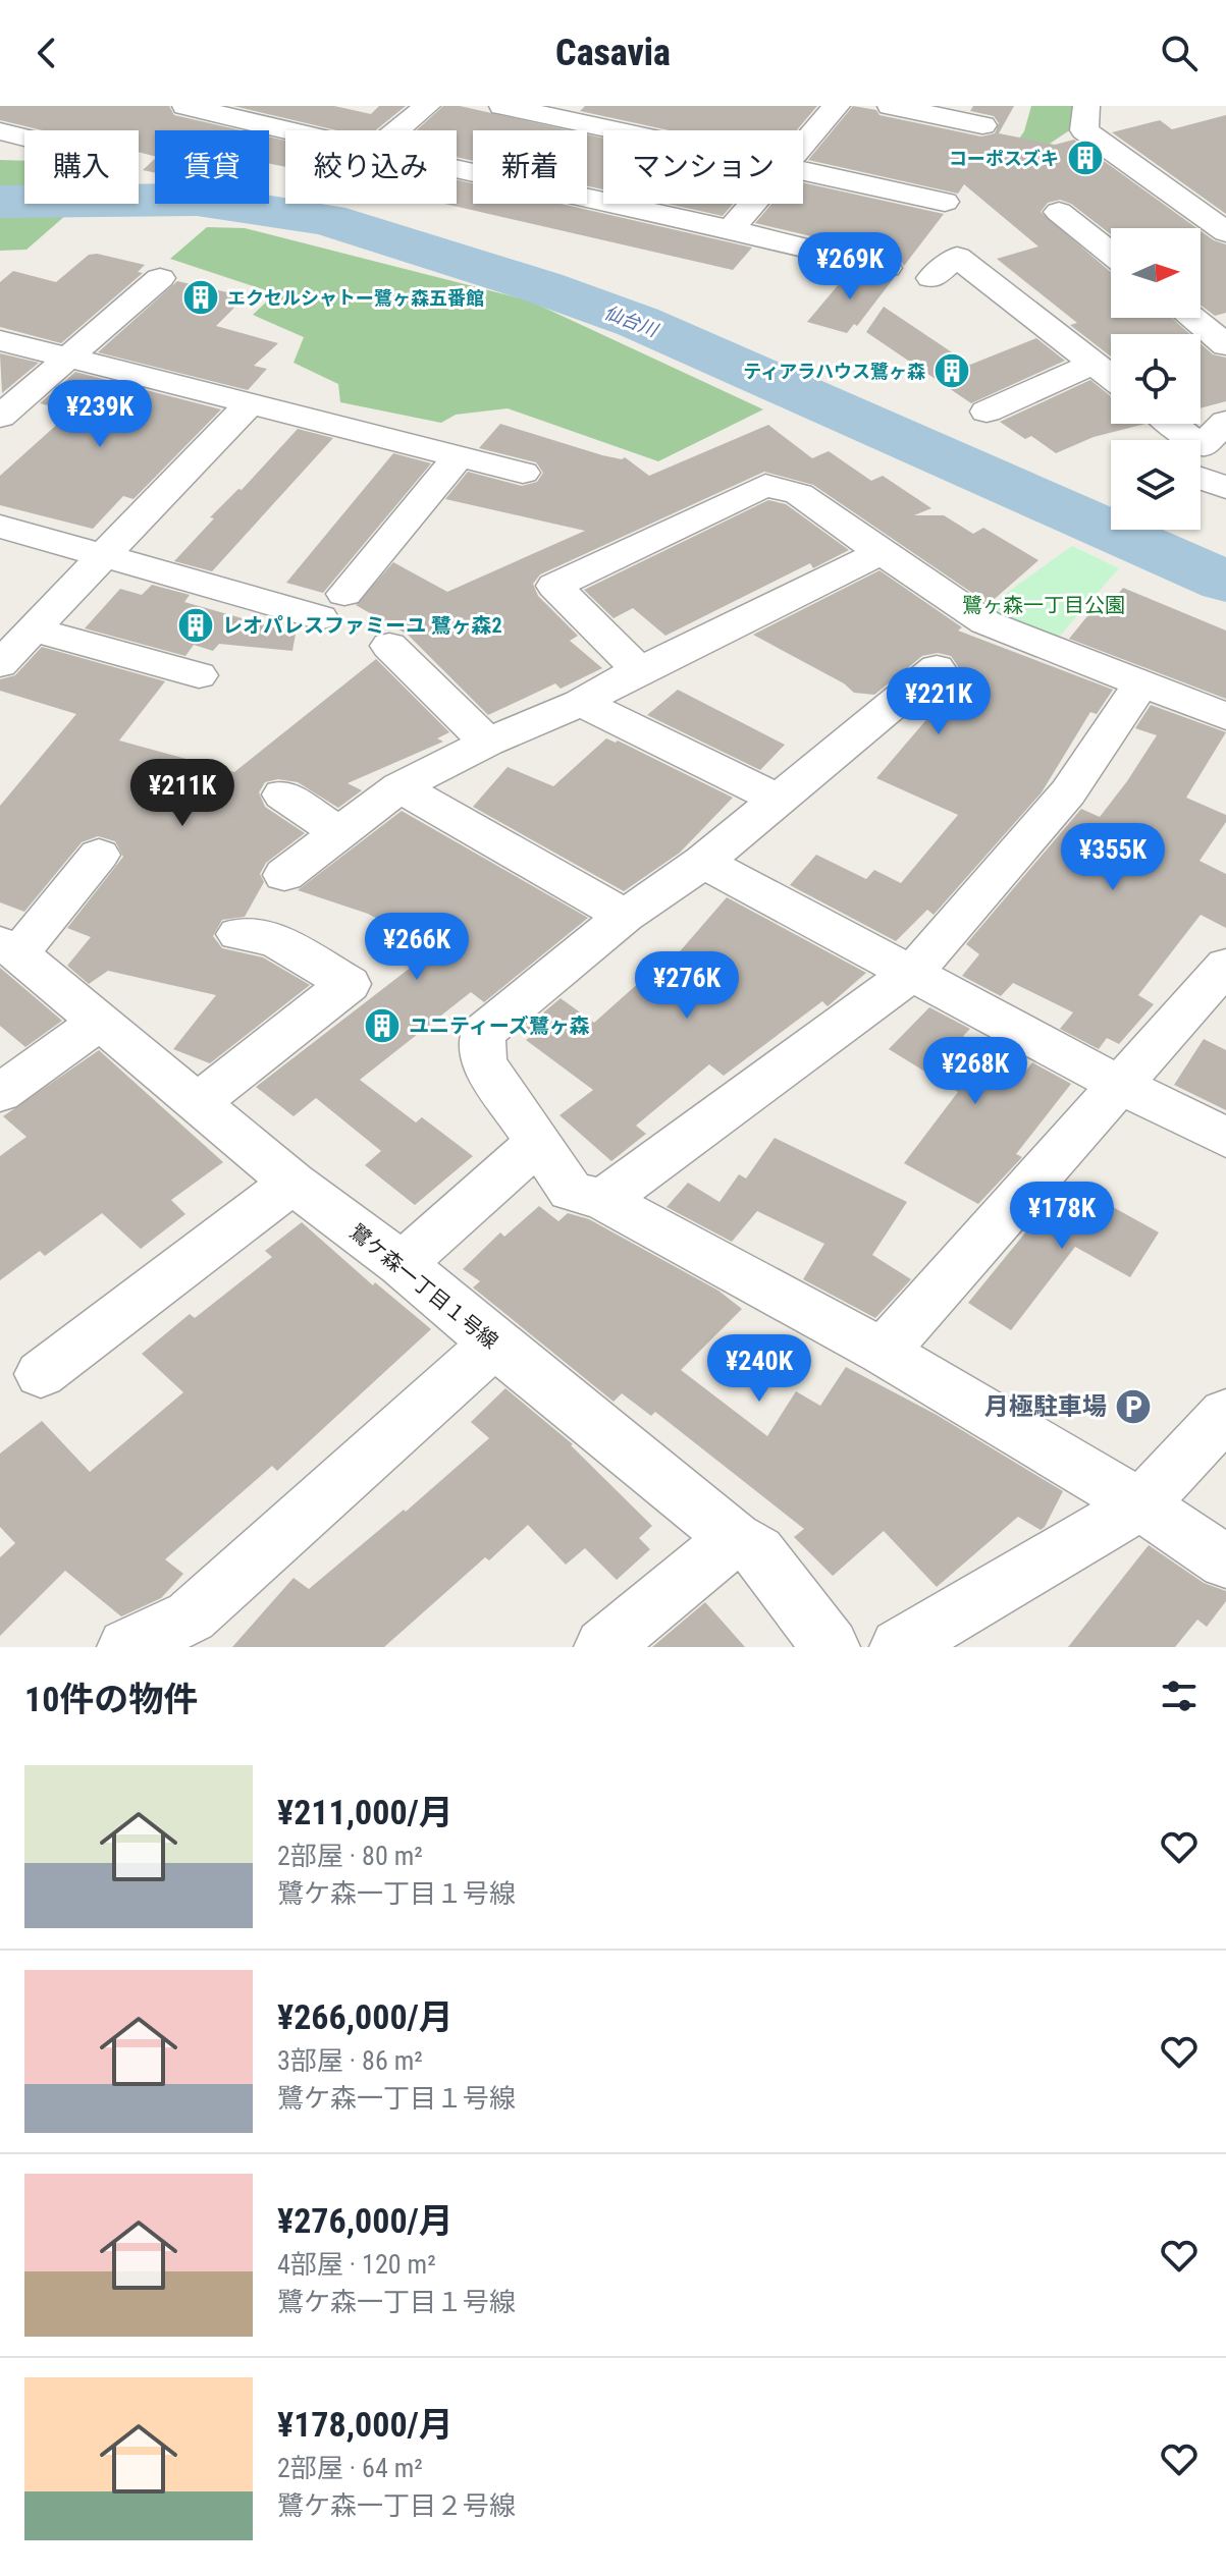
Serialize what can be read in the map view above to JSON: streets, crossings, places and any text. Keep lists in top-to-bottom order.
{
  "streets": {
    "street": ["鷺ケ森一丁目１号線"]
  },
  "water": ["仙台川"],
  "parks": ["鷺ヶ森一丁目公園"],
  "places": {
    "building": [
      "コーポスズキ",
      "エクセルシャトー鷺ヶ森五番館",
      "ティアラハウス鷺ヶ森",
      "レオパレスファミーユ 鷺ヶ森2",
      "ユニティーズ鷺ヶ森"
    ],
    "parking": ["月極駐車場"]
  },
  "north": "right",
  "page": {
    "header": "Casavia",
    "chip": [
      "購入",
      "賃貸",
      "絞り込み",
      "新着",
      "マンション"
    ],
    "price": [
      "¥269K",
      "¥239K",
      "¥221K",
      "¥211K",
      "¥355K",
      "¥266K",
      "¥276K",
      "¥268K",
      "¥178K",
      "¥240K"
    ],
    "heading": "10件の物件",
    "list": [
      {
        "name": "¥211,000/月",
        "note": "2部屋 · 80 m² · 鷺ケ森一丁目１号線"
      },
      {
        "name": "¥266,000/月",
        "note": "3部屋 · 86 m² · 鷺ケ森一丁目１号線"
      },
      {
        "name": "¥276,000/月",
        "note": "4部屋 · 120 m² · 鷺ケ森一丁目１号線"
      },
      {
        "name": "¥178,000/月",
        "note": "2部屋 · 64 m² · 鷺ケ森一丁目２号線"
      }
    ]
  }
}
